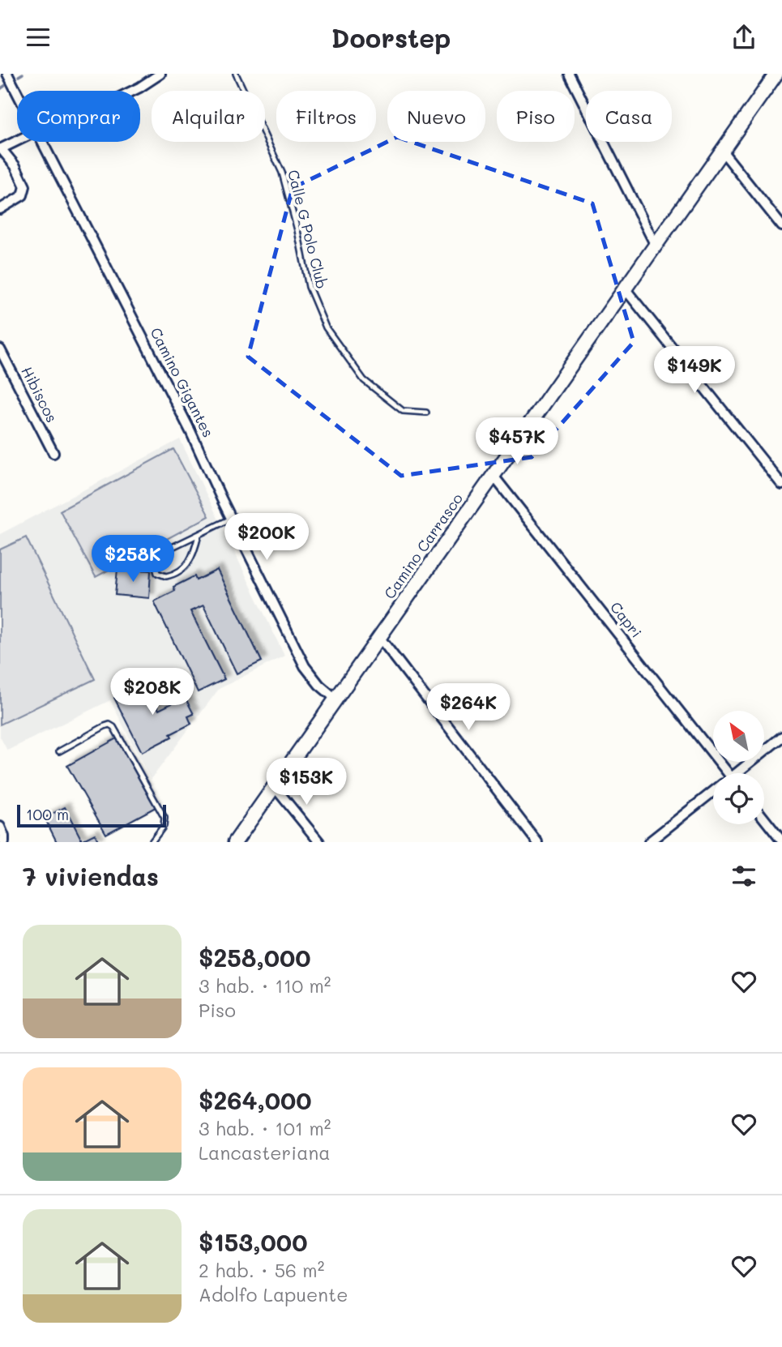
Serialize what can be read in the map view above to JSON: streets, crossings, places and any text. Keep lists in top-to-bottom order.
{
  "streets": {
    "main road": ["Camino Carrasco"],
    "street": ["Camino Gigantes", "Hibiscos", "Capri"],
    "lane": ["Calle G Polo Club"]
  },
  "crossings": [
    ["Camino Gigantes", "Camino Carrasco"],
    ["Camino Carrasco", "Capri"]
  ],
  "scale_bar": "100 m",
  "north": "top left",
  "page": {
    "header": "Doorstep",
    "chip": [
      "Comprar",
      "Alquilar",
      "Filtros",
      "Nuevo",
      "Piso",
      "Casa"
    ],
    "price": [
      "$149K",
      "$457K",
      "$200K",
      "$258K",
      "$208K",
      "$264K",
      "$153K"
    ],
    "scale": "100 m",
    "heading": "7 viviendas",
    "list": [
      {
        "name": "$258,000",
        "note": "3 hab. · 110 m² · Piso"
      },
      {
        "name": "$264,000",
        "note": "3 hab. · 101 m² · Lancasteriana"
      },
      {
        "name": "$153,000",
        "note": "2 hab. · 56 m² · Adolfo Lapuente"
      }
    ]
  }
}
